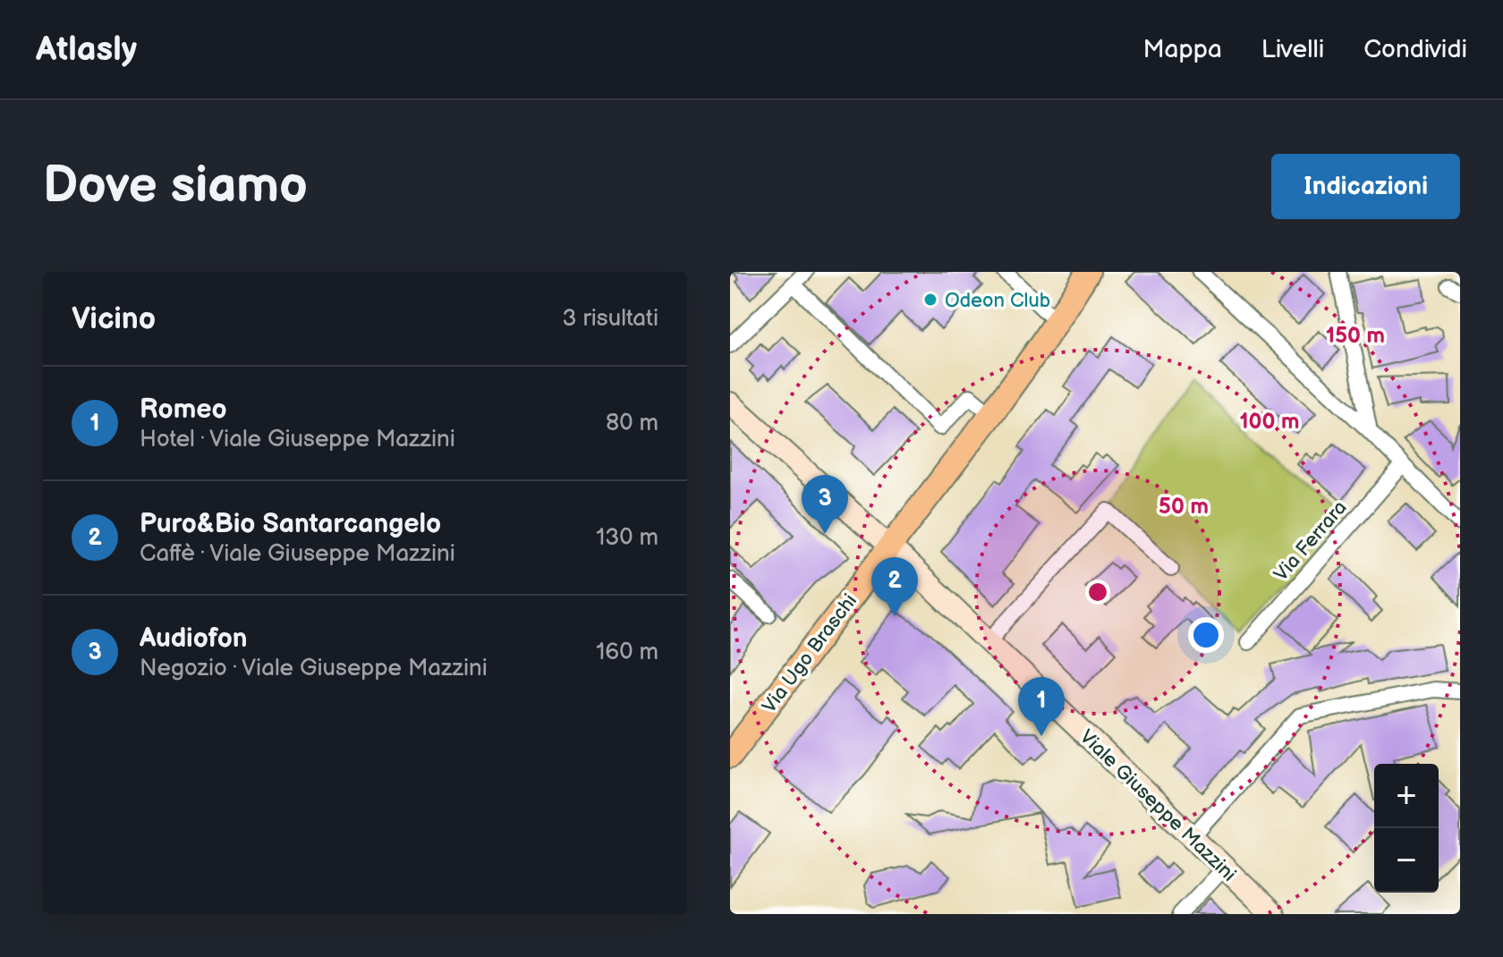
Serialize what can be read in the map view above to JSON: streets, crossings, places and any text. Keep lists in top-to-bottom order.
{
  "streets": {
    "main road": ["Via Ugo Braschi"],
    "street": ["Via Ferrara", "Viale Giuseppe Mazzini"]
  },
  "crossings": [
    ["Via Ugo Braschi", "Viale Giuseppe Mazzini"]
  ],
  "places": ["Odeon Club"],
  "page": {
    "header": "Atlasly",
    "nav": ["Mappa", "Livelli", "Condividi"],
    "buttons": "Indicazioni",
    "title": "Dove siamo",
    "heading": ["Vicino", "3 risultati"],
    "list": [
      {
        "mark": "1",
        "name": "Romeo",
        "note": "Hotel · Viale Giuseppe Mazzini",
        "value": "80 m"
      },
      {
        "mark": "2",
        "name": "Puro&Bio Santarcangelo",
        "note": "Caffè · Viale Giuseppe Mazzini",
        "value": "130 m"
      },
      {
        "mark": "3",
        "name": "Audiofon",
        "note": "Negozio · Viale Giuseppe Mazzini",
        "value": "160 m"
      }
    ],
    "pins": ["3", "2", "1"],
    "map_buttons": ["+", "−"]
  },
  "rings": ["150 m", "100 m", "50 m"]
}
